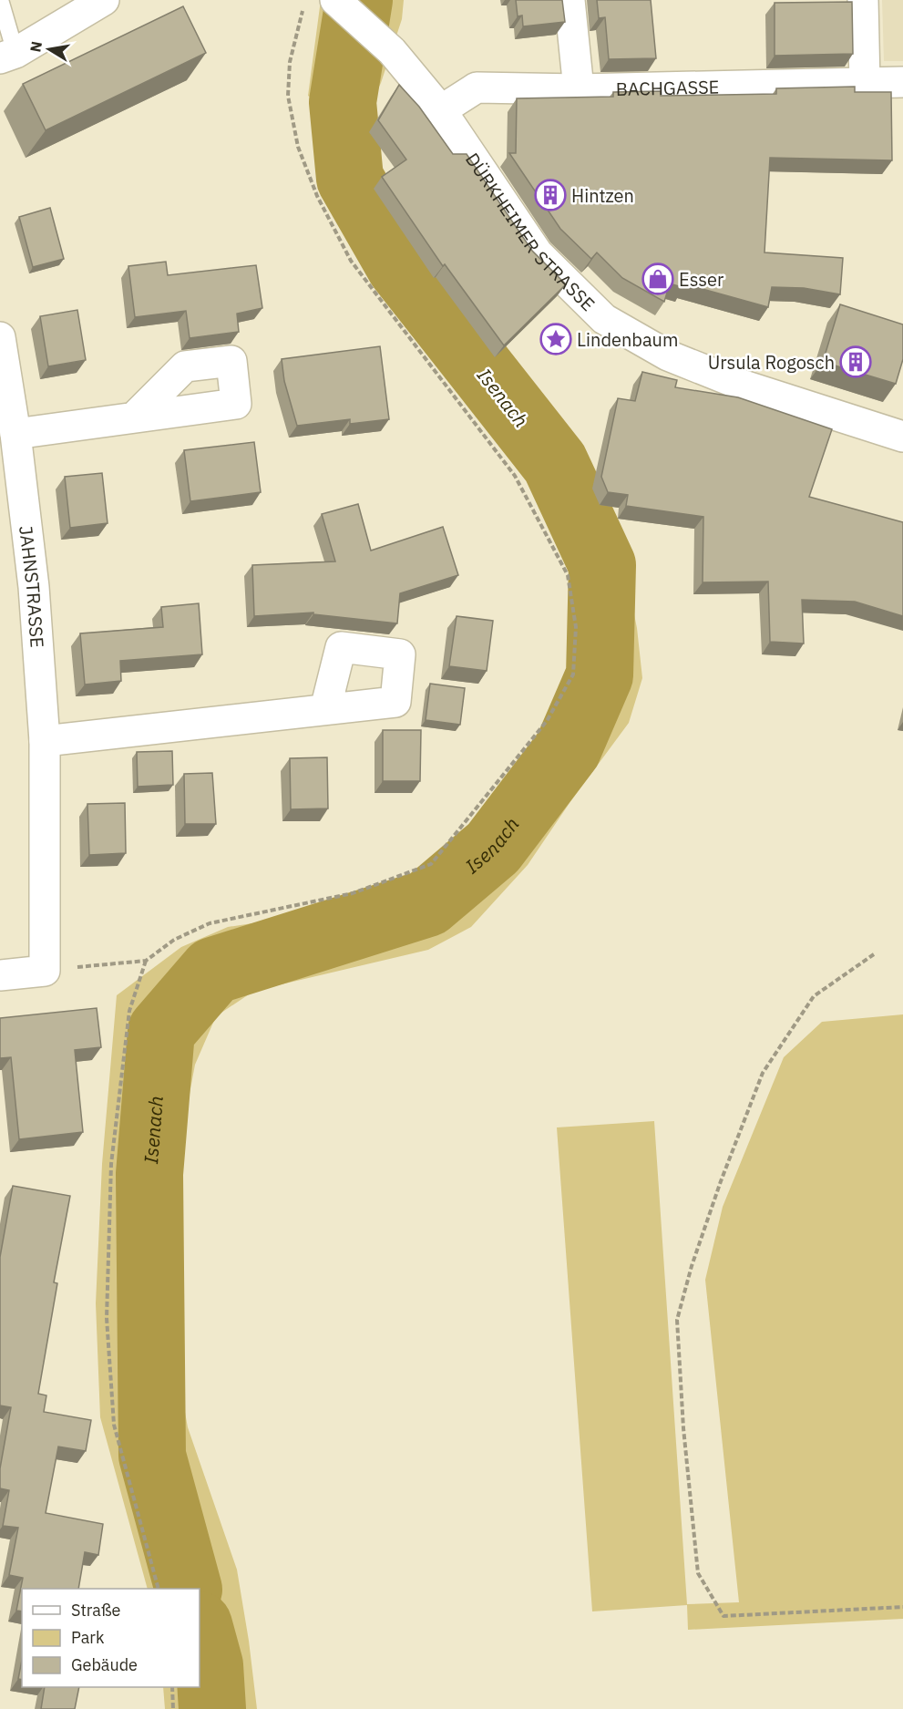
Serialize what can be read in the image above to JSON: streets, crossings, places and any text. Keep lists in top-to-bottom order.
{
  "streets": {
    "street": ["BACHGASSE", "DÜRKHEIMER STRASSE", "JAHNSTRASSE"]
  },
  "crossings": [
    ["BACHGASSE", "DÜRKHEIMER STRASSE"]
  ],
  "water": ["Isenach"],
  "places": {
    "building": ["Hintzen", "Ursula Rogosch"],
    "shop": ["Esser"],
    "place": ["Lindenbaum"]
  },
  "legend": ["Straße", "Park", "Gebäude"],
  "north": "left"
}
